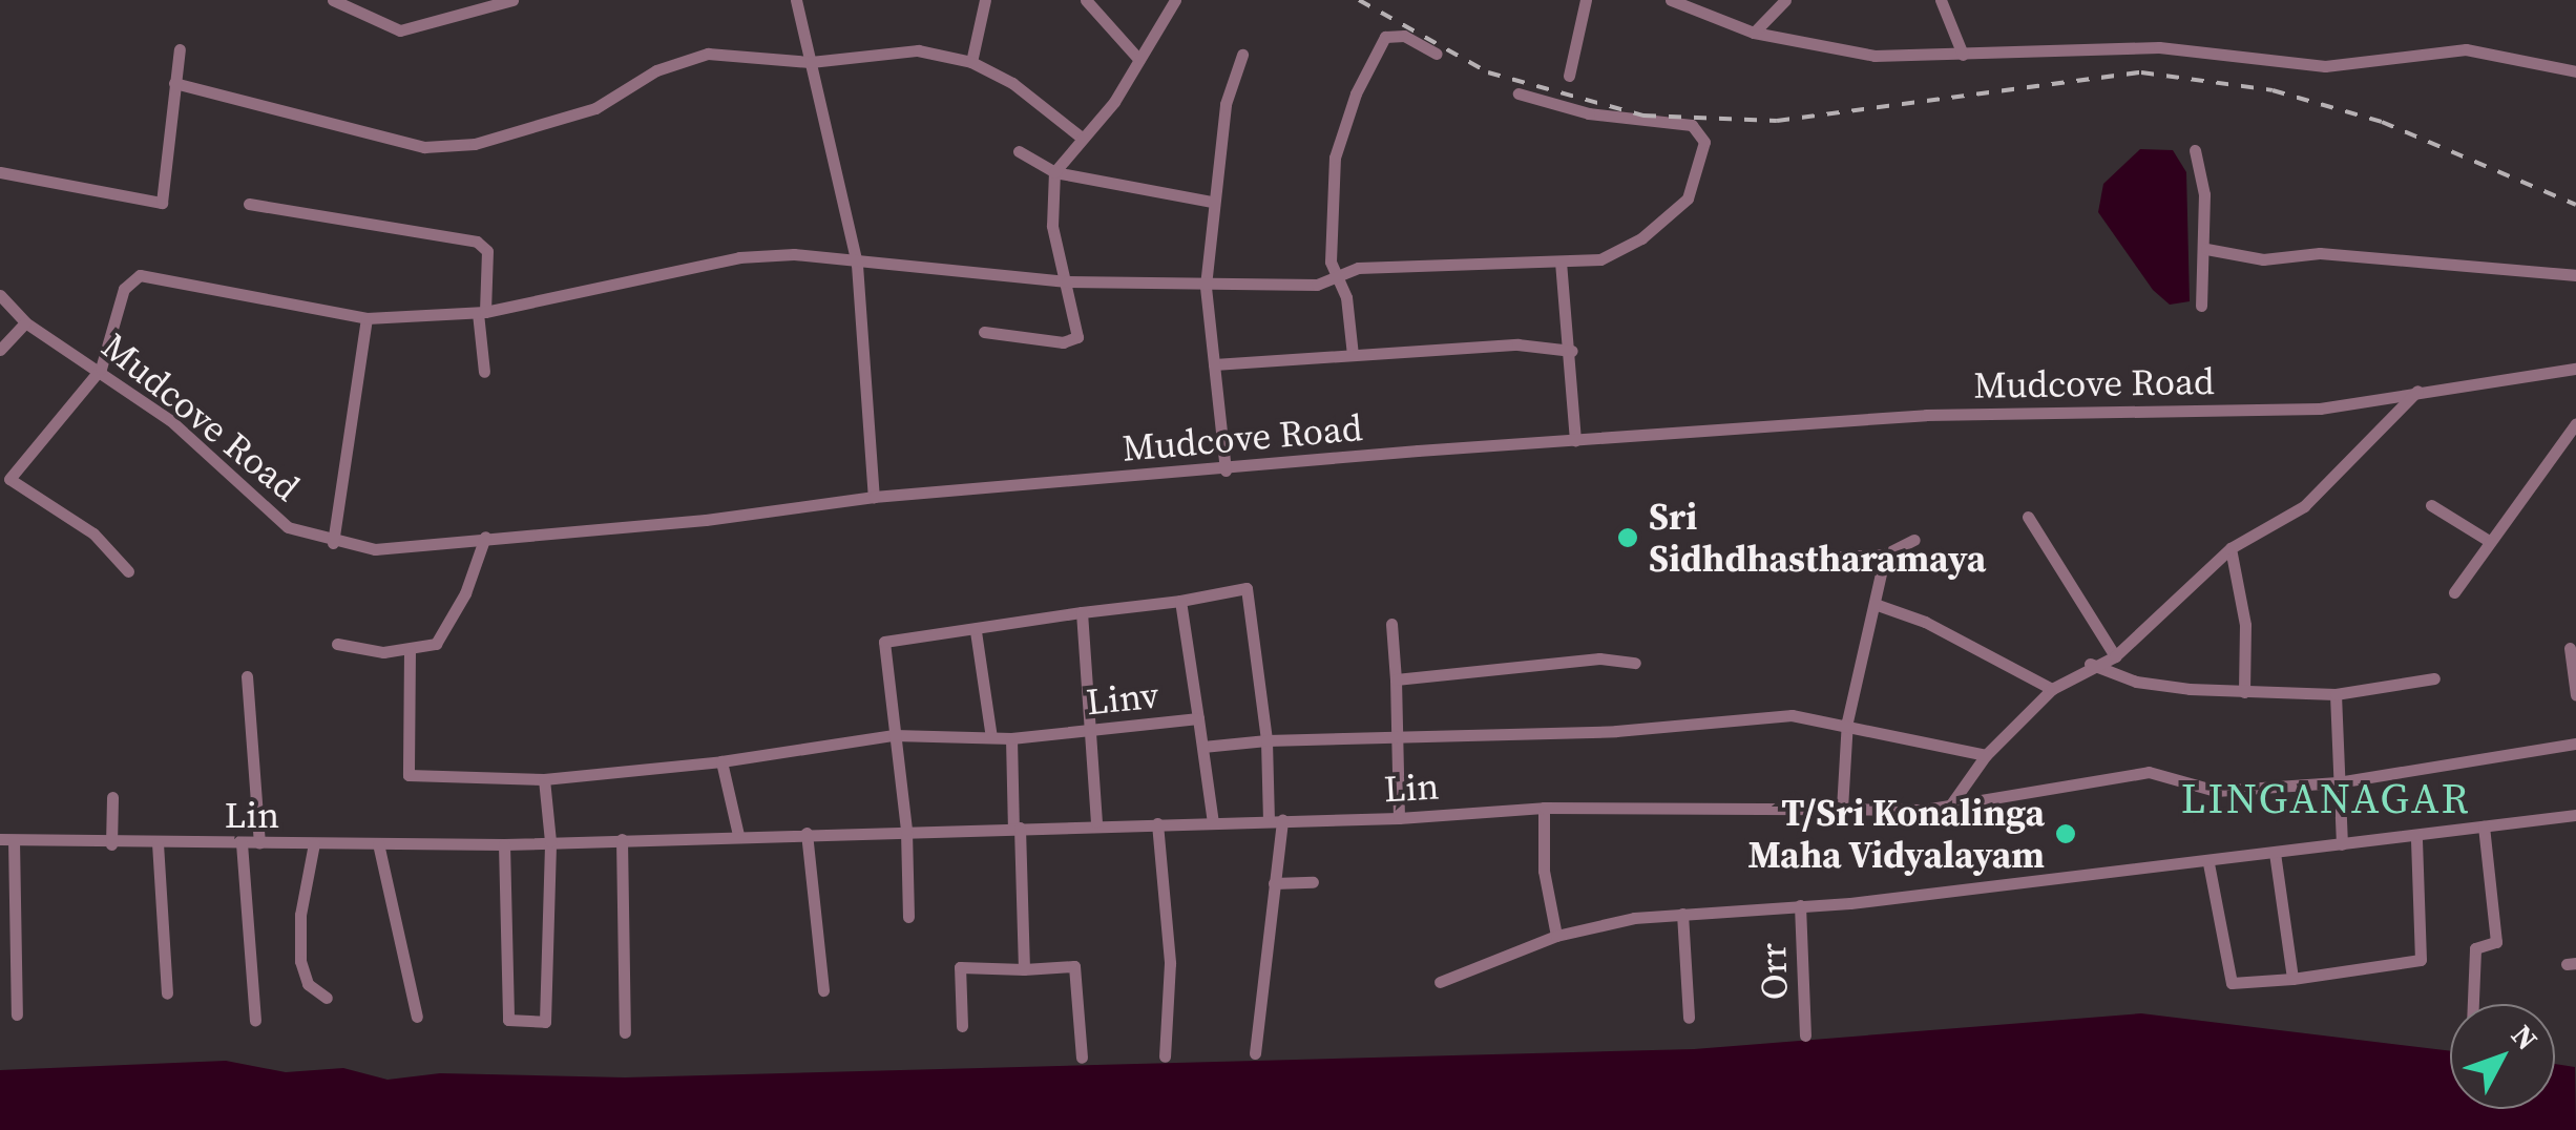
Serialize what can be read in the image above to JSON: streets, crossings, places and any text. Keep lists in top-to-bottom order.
{
  "streets": {
    "street": [
      "Mudcove Road",
      "Linv",
      "Lin",
      "Orr"
    ]
  },
  "crossings": [
    ["Linv", "Lin"]
  ],
  "districts": ["LINGANAGAR"],
  "places": ["Sri Sidhdhastharamaya", "T/Sri Konalinga Maha Vidyalayam"],
  "north": "top right"
}
